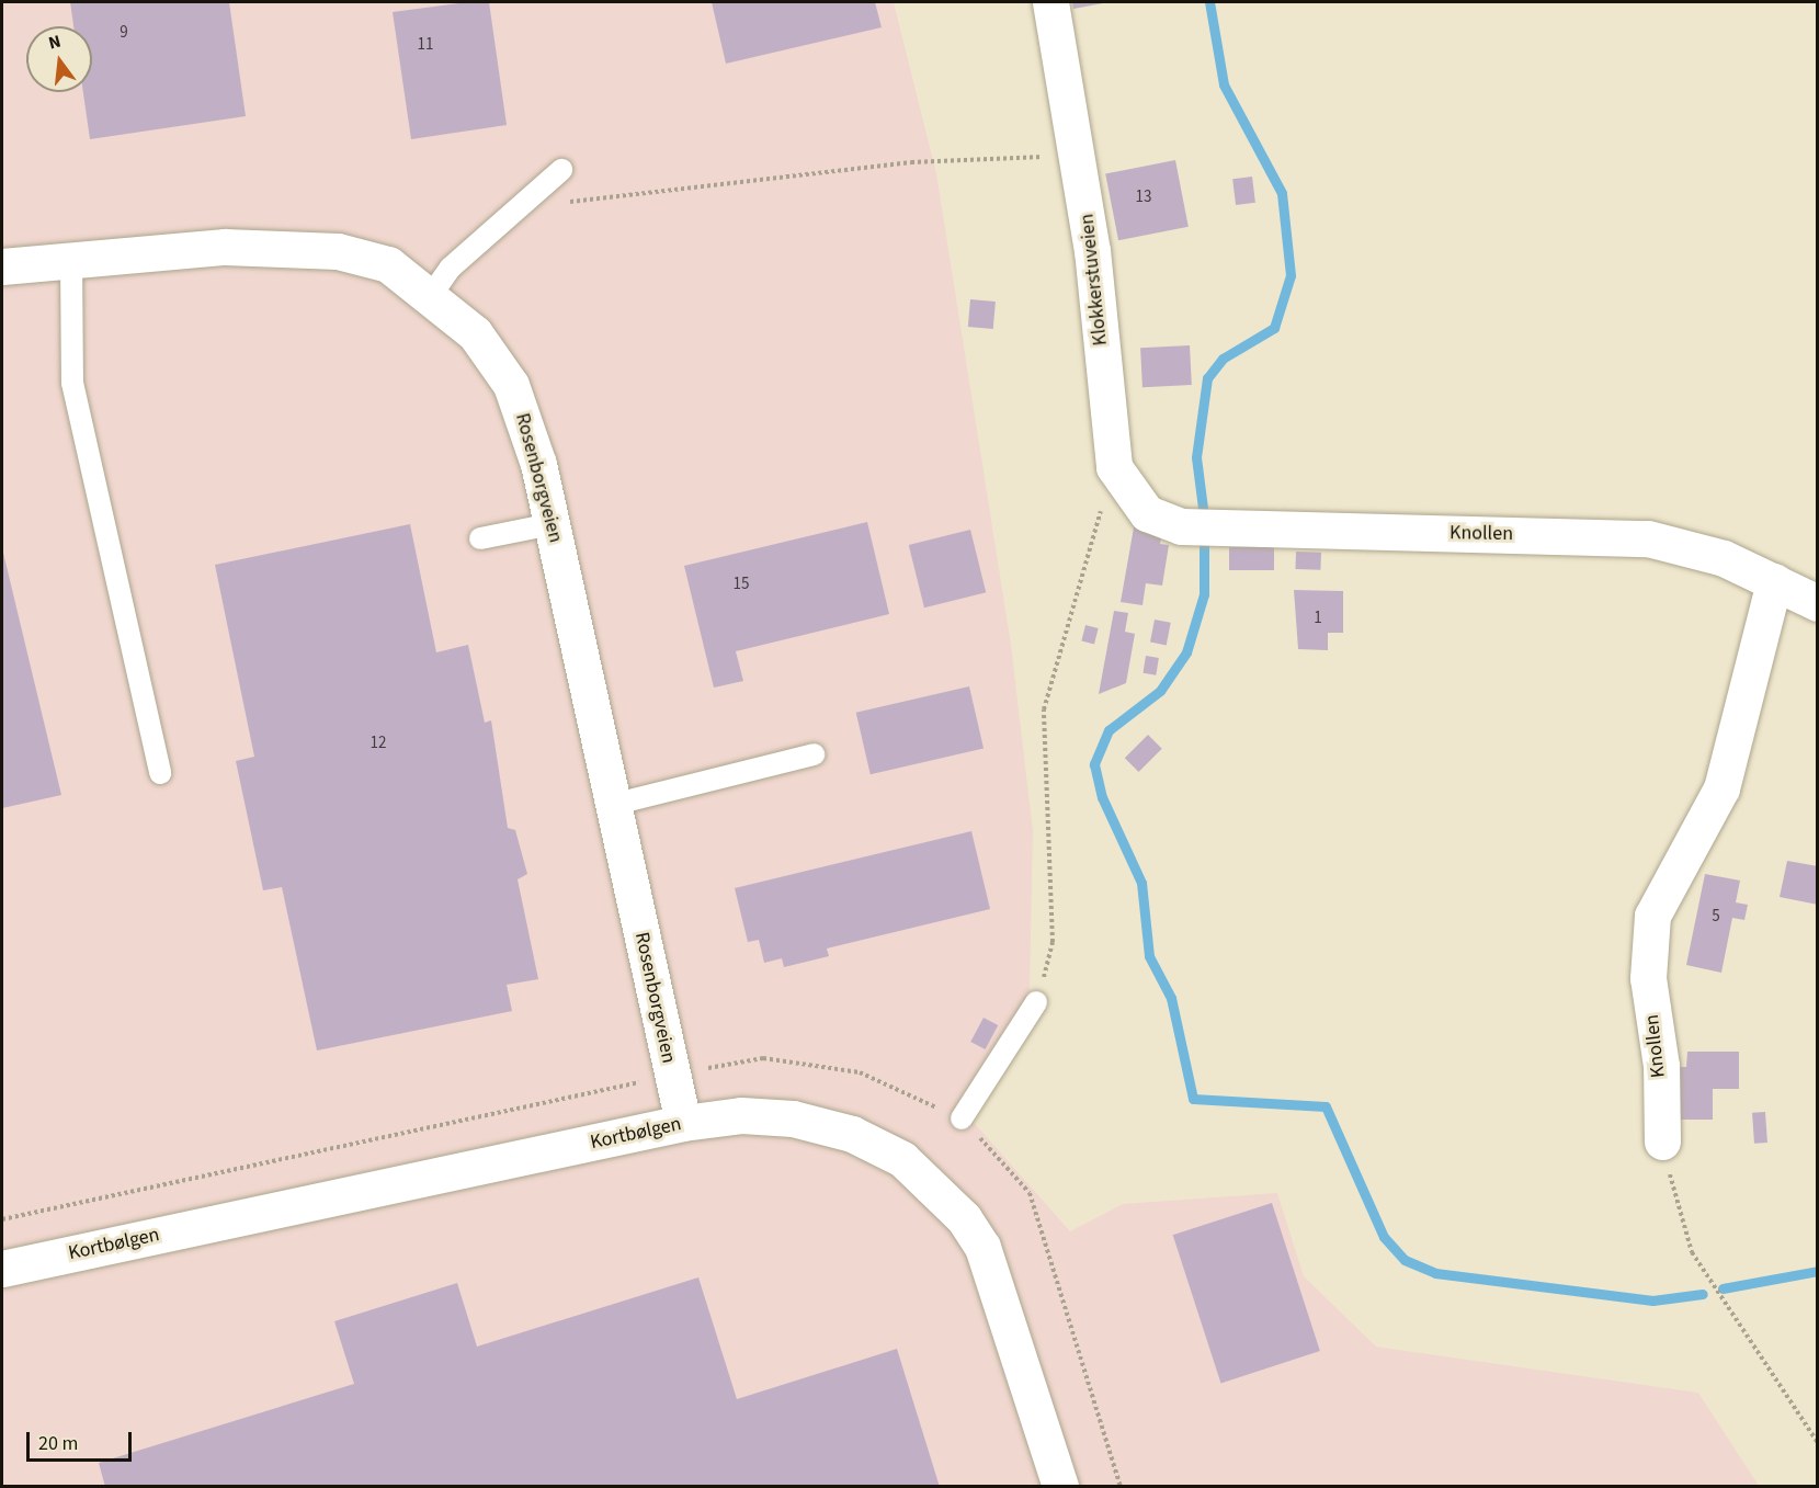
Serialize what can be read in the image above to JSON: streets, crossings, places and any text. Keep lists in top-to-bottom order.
{
  "streets": {
    "street": [
      "Klokkerstuveien",
      "Rosenborgveien",
      "Knollen",
      "Kortbølgen"
    ]
  },
  "crossings": [
    ["Klokkerstuveien", "Knollen"],
    ["Rosenborgveien", "Kortbølgen"]
  ],
  "house_numbers": [
    "9",
    "11",
    "13",
    "15",
    "1",
    "12",
    "5"
  ],
  "scale_bar": "20 m",
  "north": "top"
}
